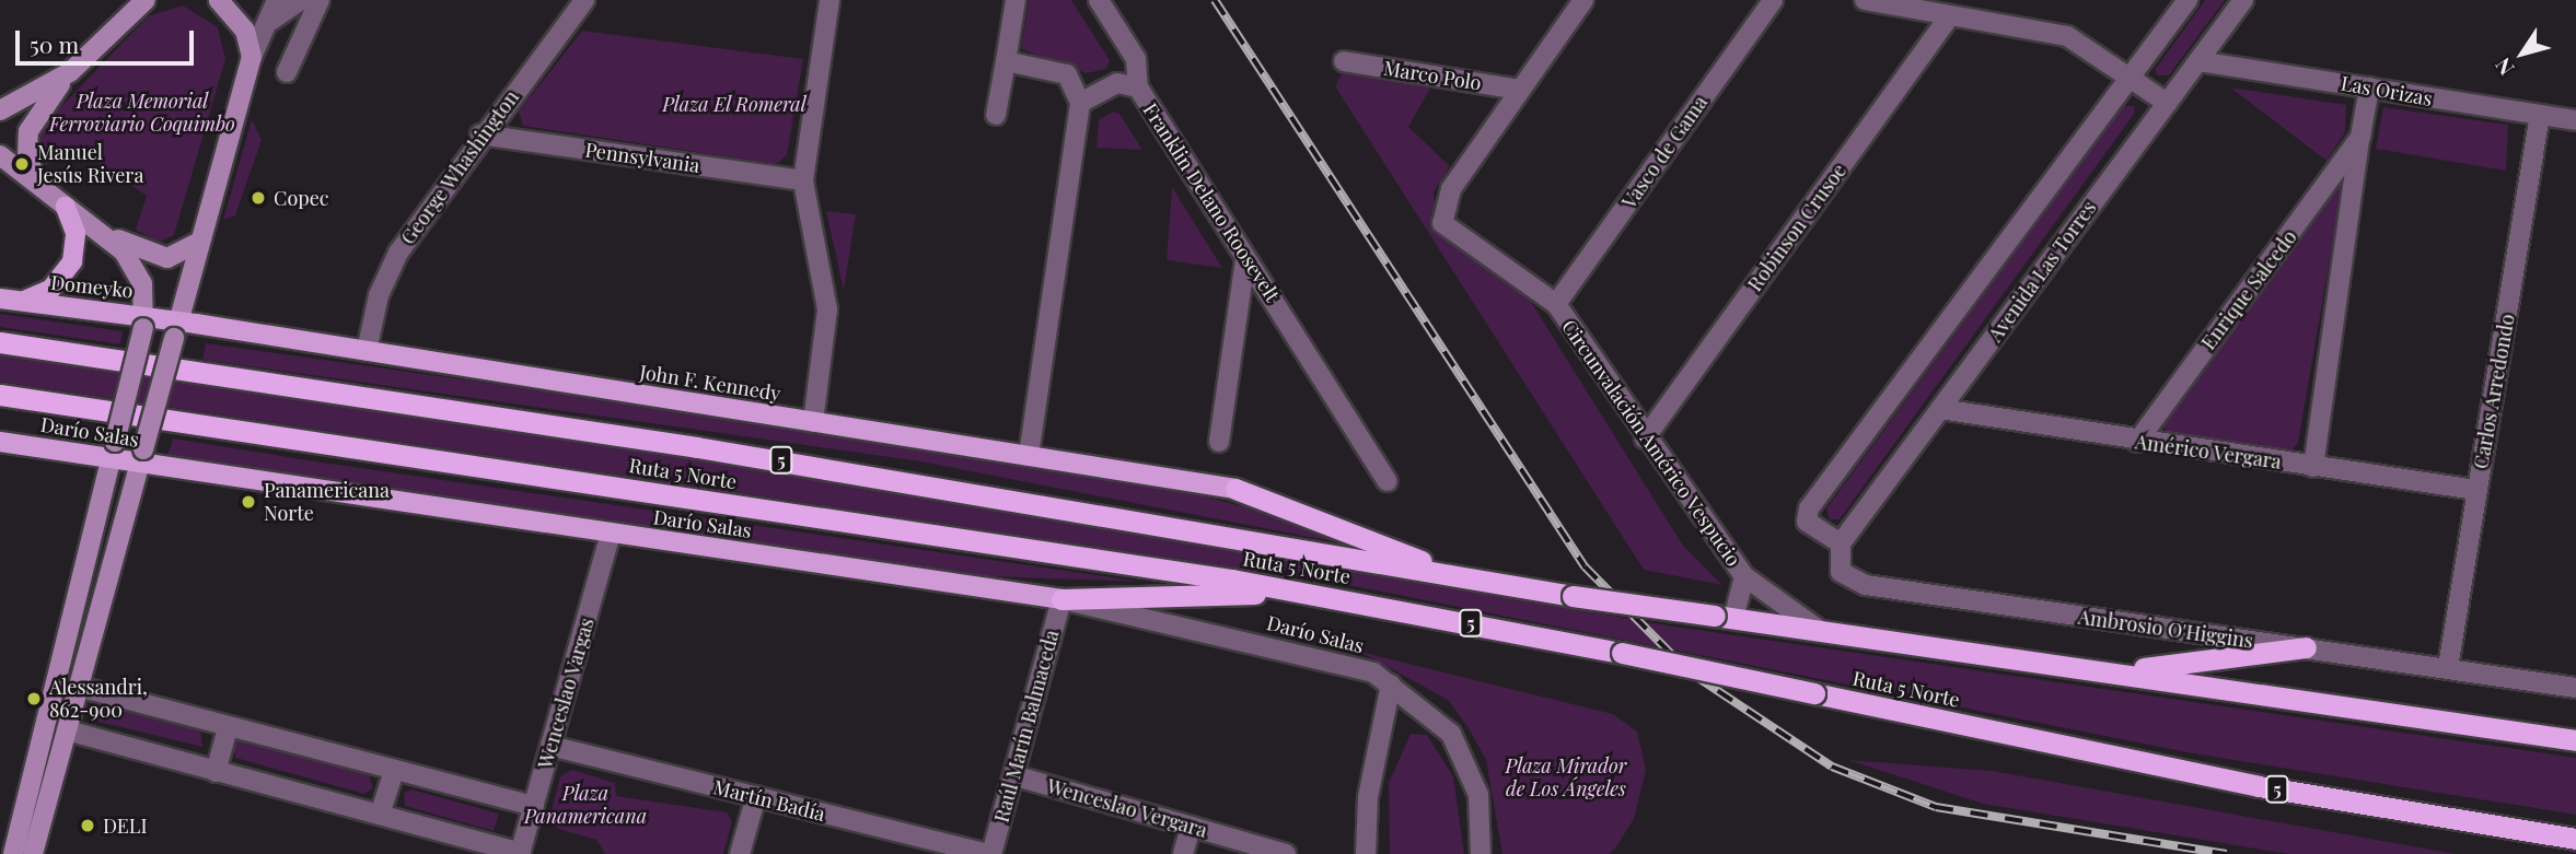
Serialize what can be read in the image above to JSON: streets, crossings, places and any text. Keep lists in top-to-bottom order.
{
  "streets": {
    "highway": ["5", "Ruta 5 Norte"],
    "main road": ["Domeyko", "John F. Kennedy", "Darío Salas"],
    "street": [
      "Marco Polo",
      "Las Orizas",
      "Vasco de Gama",
      "Pennsylvania",
      "George Whashington",
      "Franklin Delano Roosevelt",
      "Robinson Crusoe",
      "Avenida Las Torres",
      "Enrique Salcedo",
      "Carlos Arredondo",
      "Circunvalación Américo Vespucio",
      "Américo Vergara",
      "Ambrosio O'Higgins",
      "Wenceslao Vargas",
      "Raúl Marín Balmaceda",
      "Martín Badía",
      "Wenceslao Vergara"
    ]
  },
  "crossings": [
    ["Marco Polo", "Circunvalación Américo Vespucio"],
    ["Las Orizas", "Avenida Las Torres"],
    ["Las Orizas", "Enrique Salcedo"],
    ["Las Orizas", "Carlos Arredondo"],
    ["Vasco de Gama", "Circunvalación Américo Vespucio"],
    ["Pennsylvania", "George Whashington"],
    ["George Whashington", "John F. Kennedy"],
    ["Robinson Crusoe", "Circunvalación Américo Vespucio"],
    ["Avenida Las Torres", "Américo Vergara"],
    ["Avenida Las Torres", "Ambrosio O'Higgins"],
    ["Domeyko", "John F. Kennedy"],
    ["Enrique Salcedo", "Américo Vergara"],
    ["Carlos Arredondo", "Américo Vergara"],
    ["Carlos Arredondo", "Ambrosio O'Higgins"],
    ["Darío Salas", "Wenceslao Vargas"],
    ["Darío Salas", "Raúl Marín Balmaceda"],
    ["Circunvalación Américo Vespucio", "Ruta 5 Norte"],
    ["Wenceslao Vargas", "Martín Badía"],
    ["Raúl Marín Balmaceda", "Martín Badía"],
    ["Raúl Marín Balmaceda", "Wenceslao Vergara"]
  ],
  "parks": [
    "Plaza Memorial Ferroviario Coquimbo",
    "Plaza El Romeral",
    "Plaza Mirador de Los Ángeles",
    "Plaza Panamericana"
  ],
  "places": [
    "Manuel Jesús Rivera",
    "Copec",
    "Panamericana Norte",
    "Alessandri, 862-900",
    "DELI"
  ],
  "scale_bar": "50 m",
  "north": "bottom left"
}
